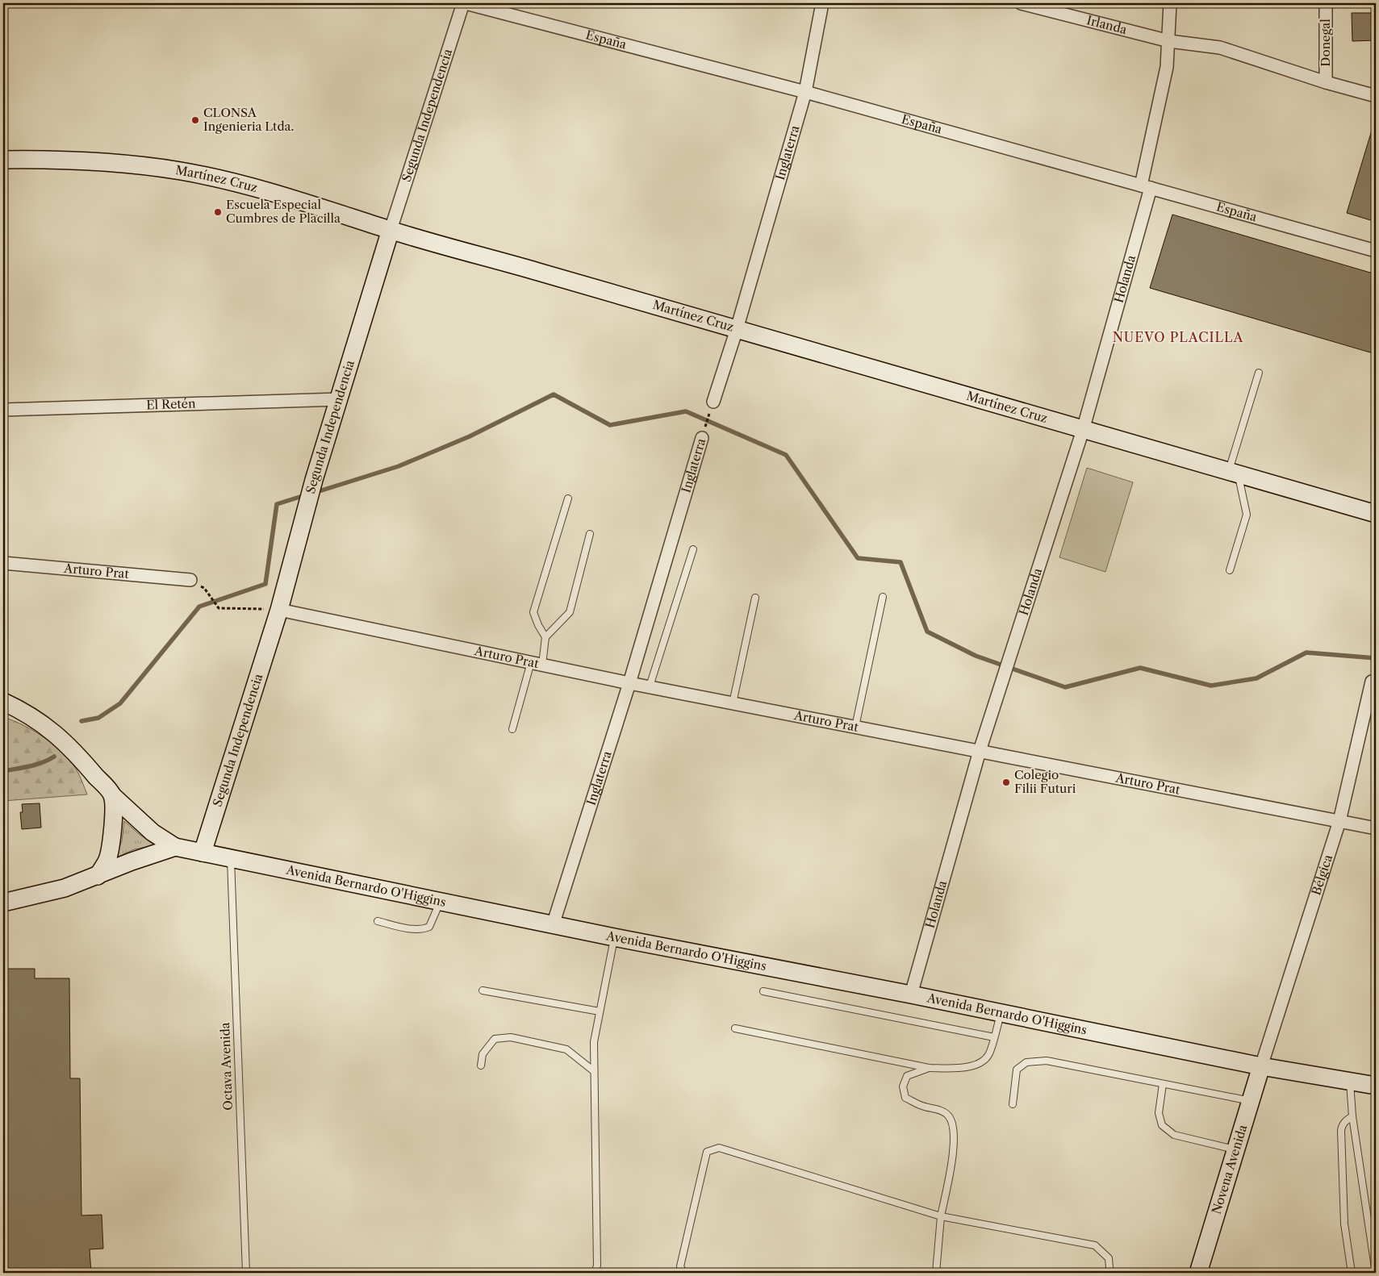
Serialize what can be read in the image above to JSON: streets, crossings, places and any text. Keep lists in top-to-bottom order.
{
  "streets": {
    "street": [
      "Irlanda",
      "España",
      "Donegal",
      "Segunda Independencia",
      "Inglaterra",
      "Martínez Cruz",
      "Holanda",
      "El Retén",
      "Arturo Prat",
      "Bélgica",
      "Avenida Bernardo O'Higgins",
      "Novena Avenida"
    ],
    "lane": ["Octava Avenida"]
  },
  "crossings": [
    ["Irlanda", "Donegal"],
    ["Irlanda", "Holanda"],
    ["España", "Inglaterra"],
    ["España", "Holanda"],
    ["Segunda Independencia", "Martínez Cruz"],
    ["Segunda Independencia", "El Retén"],
    ["Segunda Independencia", "Arturo Prat"],
    ["Segunda Independencia", "Avenida Bernardo O'Higgins"],
    ["Inglaterra", "Martínez Cruz"],
    ["Inglaterra", "Arturo Prat"],
    ["Inglaterra", "Avenida Bernardo O'Higgins"],
    ["Martínez Cruz", "Holanda"],
    ["Holanda", "Arturo Prat"],
    ["Holanda", "Avenida Bernardo O'Higgins"],
    ["Arturo Prat", "Bélgica"],
    ["Bélgica", "Avenida Bernardo O'Higgins"],
    ["Bélgica", "Novena Avenida"],
    ["Avenida Bernardo O'Higgins", "Octava Avenida"],
    ["Avenida Bernardo O'Higgins", "Novena Avenida"]
  ],
  "districts": ["NUEVO PLACILLA"],
  "places": ["CLONSA Ingenieria Ltda.", "Escuela Especial Cumbres de Placilla", "Colegio Filii Futuri"]
}
